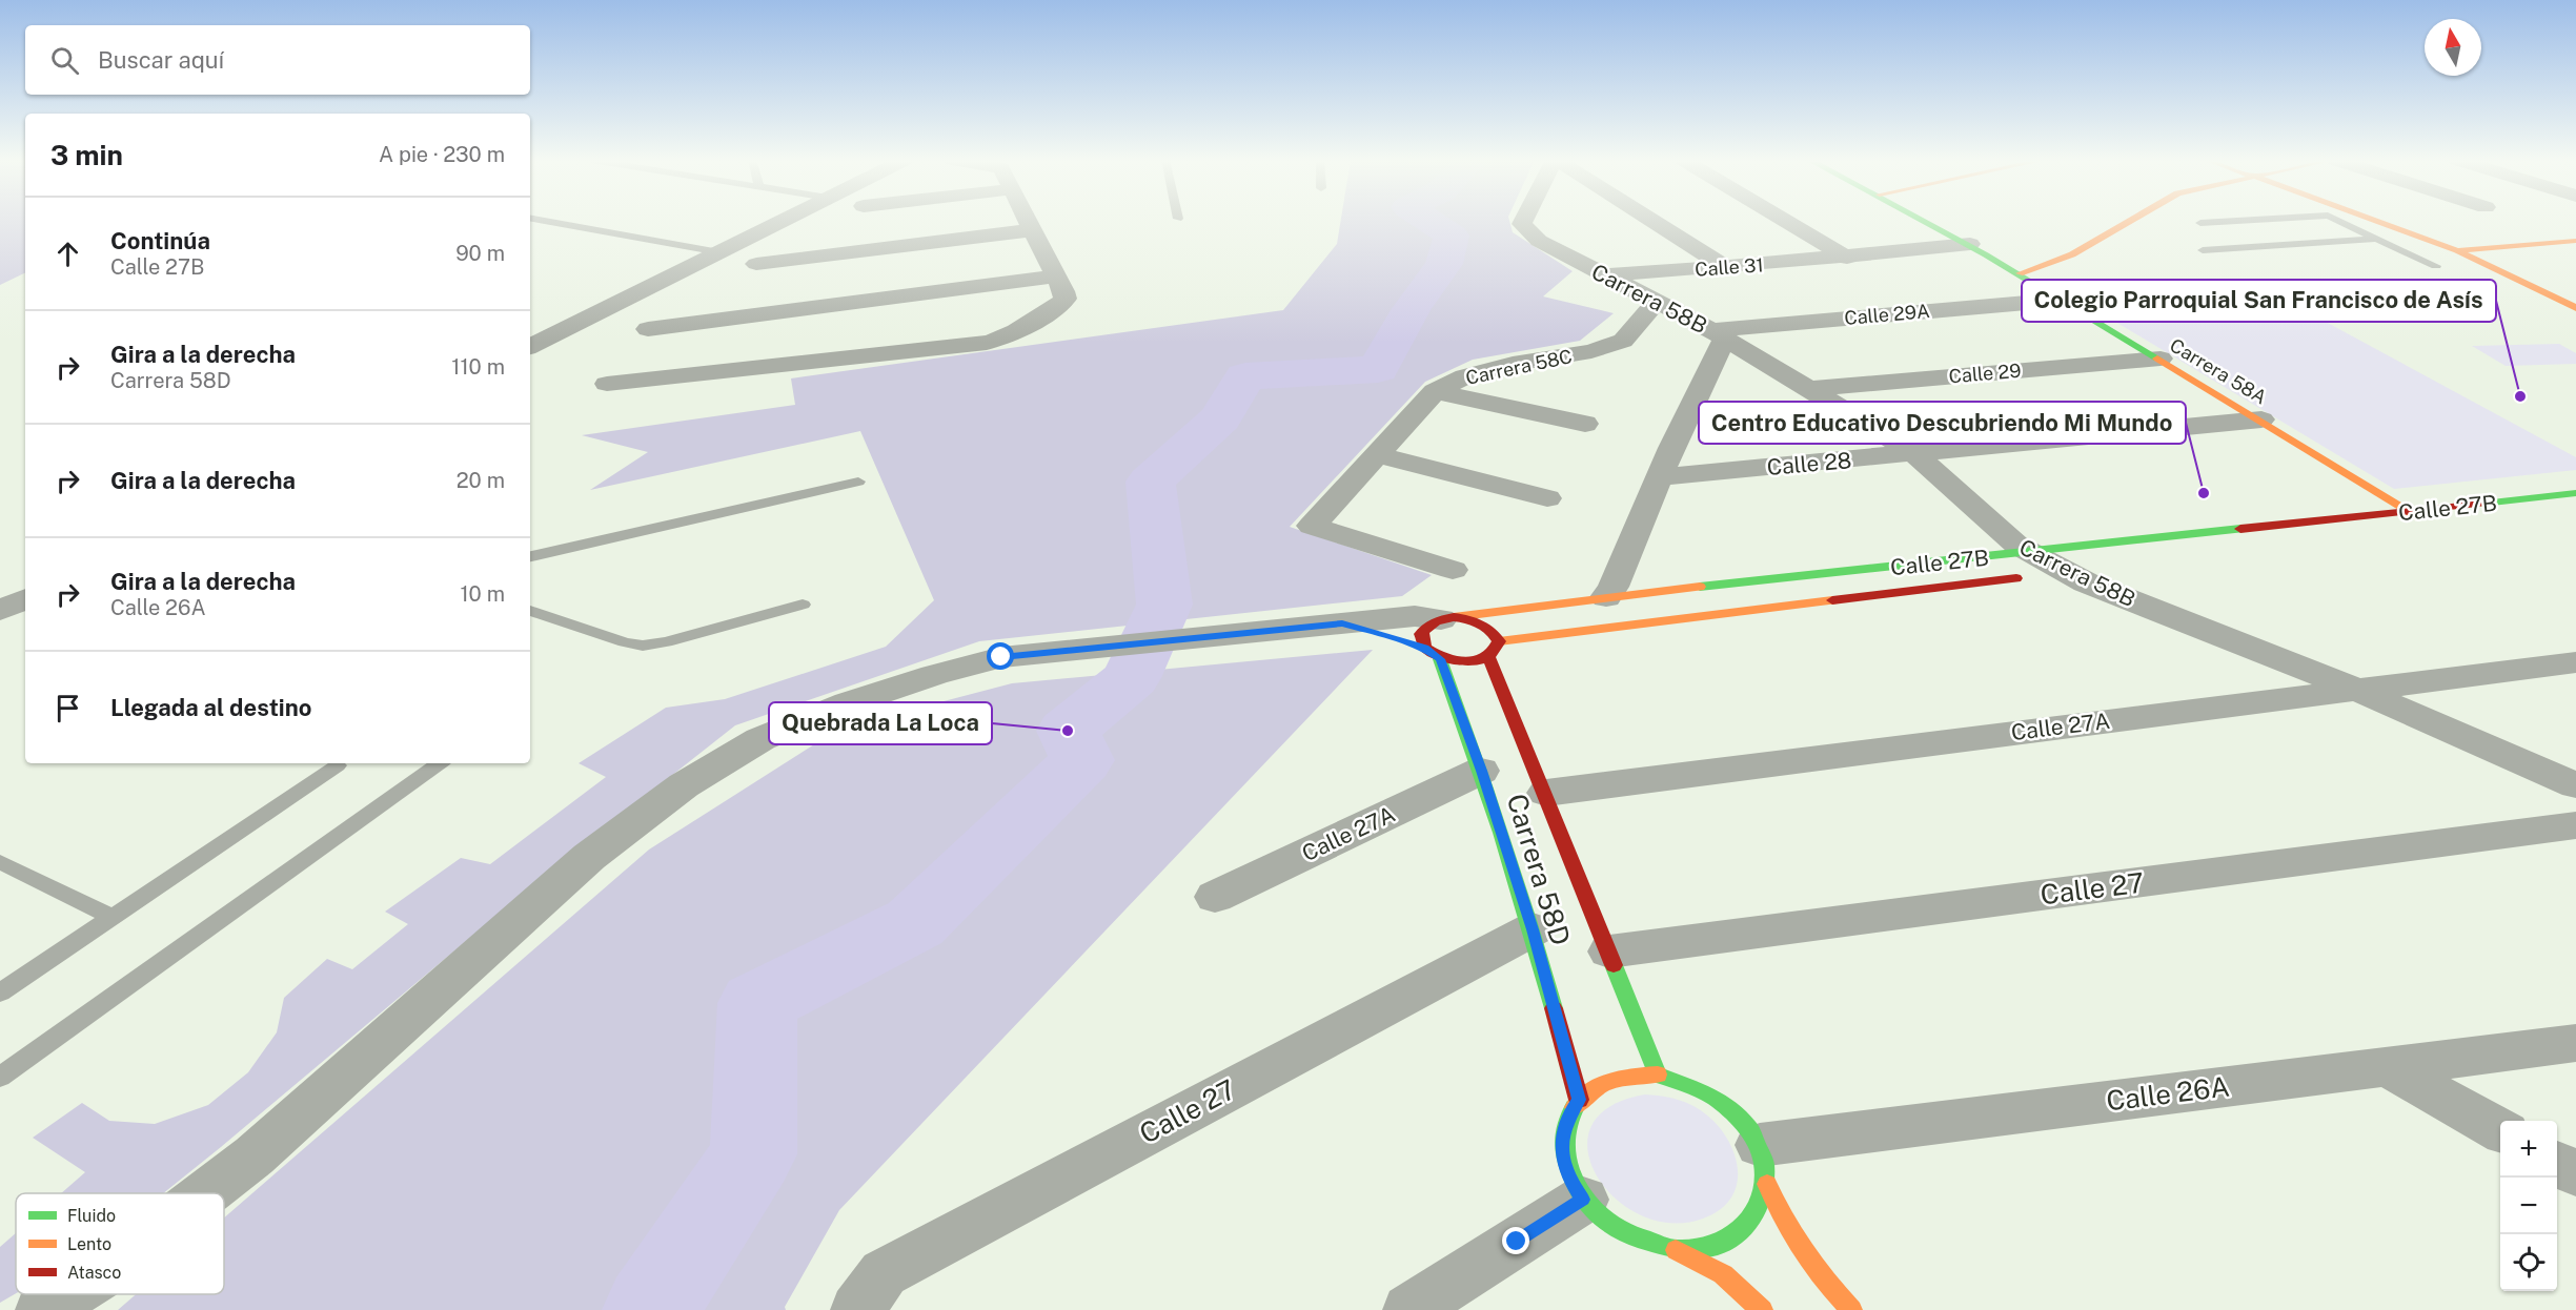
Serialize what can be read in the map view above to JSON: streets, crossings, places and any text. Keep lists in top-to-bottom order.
{
  "streets": {
    "main road": ["Carrera 58A", "Calle 27B", "Carrera 58D"],
    "street": [
      "Calle 31",
      "Carrera 58B",
      "Calle 29A",
      "Carrera 58C",
      "Calle 29",
      "Calle 28",
      "Calle 27A",
      "Calle 27",
      "Calle 26A"
    ]
  },
  "crossings": [
    ["Calle 31", "Carrera 58B"],
    ["Calle 31", "Carrera 58A"],
    ["Carrera 58B", "Calle 29A"],
    ["Carrera 58B", "Carrera 58C"],
    ["Carrera 58B", "Calle 29"],
    ["Carrera 58B", "Calle 28"],
    ["Carrera 58B", "Calle 27B"],
    ["Carrera 58B", "Calle 27A"],
    ["Calle 29A", "Carrera 58A"],
    ["Carrera 58A", "Calle 29"],
    ["Carrera 58A", "Calle 28"],
    ["Carrera 58A", "Calle 27B"],
    ["Calle 27B", "Carrera 58D"],
    ["Calle 27A", "Carrera 58D"],
    ["Carrera 58D", "Calle 27"],
    ["Carrera 58D", "Calle 26A"]
  ],
  "places": ["Colegio Parroquial San Francisco de Asís", "Centro Educativo Descubriendo Mi Mundo", "Quebrada La Loca"],
  "legend": ["Fluido", "Lento", "Atasco"],
  "north": "top",
  "page": {
    "search": "Buscar aquí",
    "heading": ["3 min", "A pie · 230 m"],
    "list": [
      ["Continúa", "Calle 27B", "90 m"],
      ["Gira a la derecha", "Carrera 58D", "110 m"],
      ["Gira a la derecha", "20 m"],
      ["Gira a la derecha", "Calle 26A", "10 m"],
      "Llegada al destino"
    ],
    "map_buttons": ["+", "−"]
  }
}
